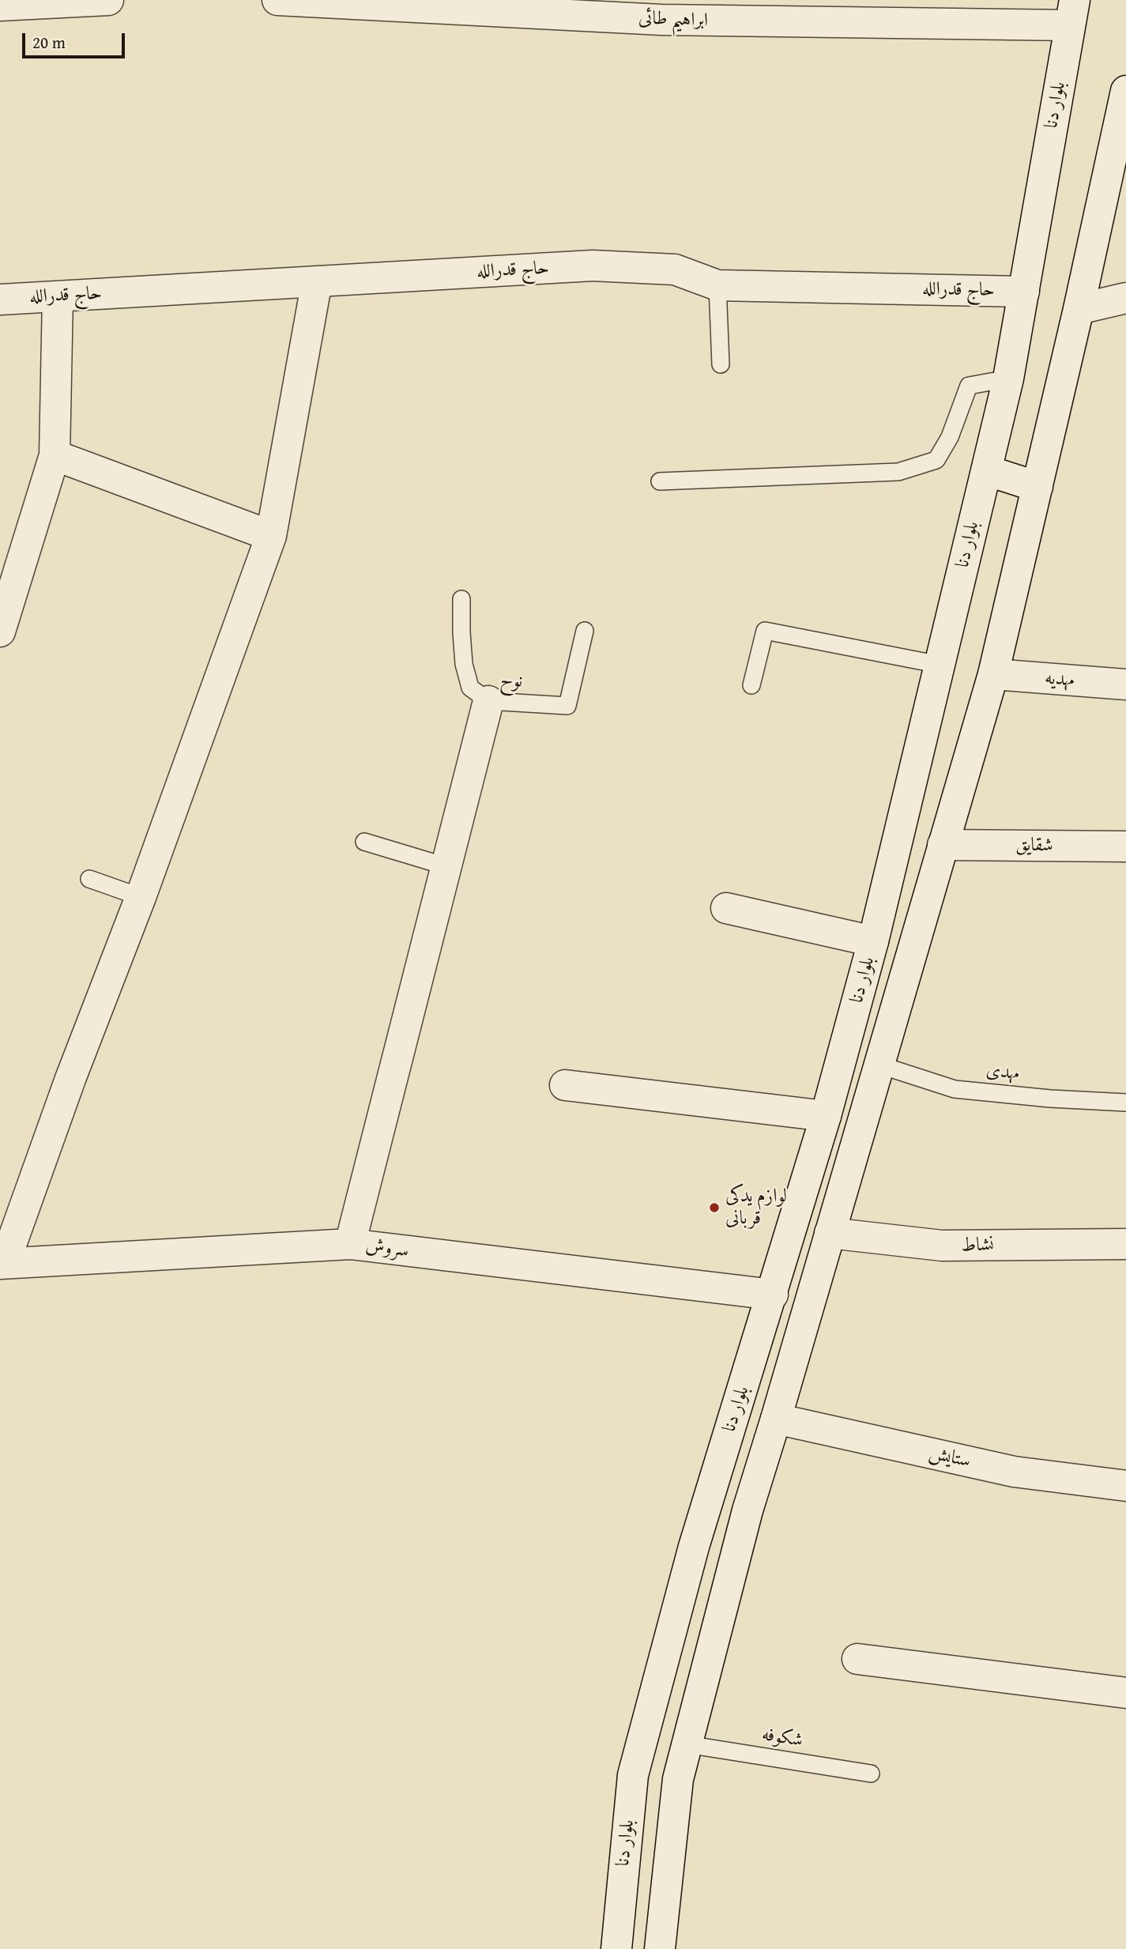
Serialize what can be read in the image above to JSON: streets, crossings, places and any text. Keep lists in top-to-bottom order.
{
  "streets": {
    "street": [
      "ابراهیم طائی",
      "بلوار دنا",
      "حاج قدرالله",
      "مهدیه",
      "شقایق",
      "نشاط",
      "سروش",
      "ستایش"
    ],
    "lane": ["نوح", "مهدی", "شکوفه"]
  },
  "crossings": [
    ["ابراهیم طائی", "بلوار دنا"],
    ["بلوار دنا", "حاج قدرالله"],
    ["بلوار دنا", "مهدیه"],
    ["بلوار دنا", "شقایق"],
    ["بلوار دنا", "مهدی"],
    ["بلوار دنا", "نشاط"],
    ["بلوار دنا", "سروش"],
    ["بلوار دنا", "ستایش"],
    ["بلوار دنا", "شکوفه"]
  ],
  "places": ["لوازم یدکی قربانی"],
  "scale_bar": "20 m"
}
